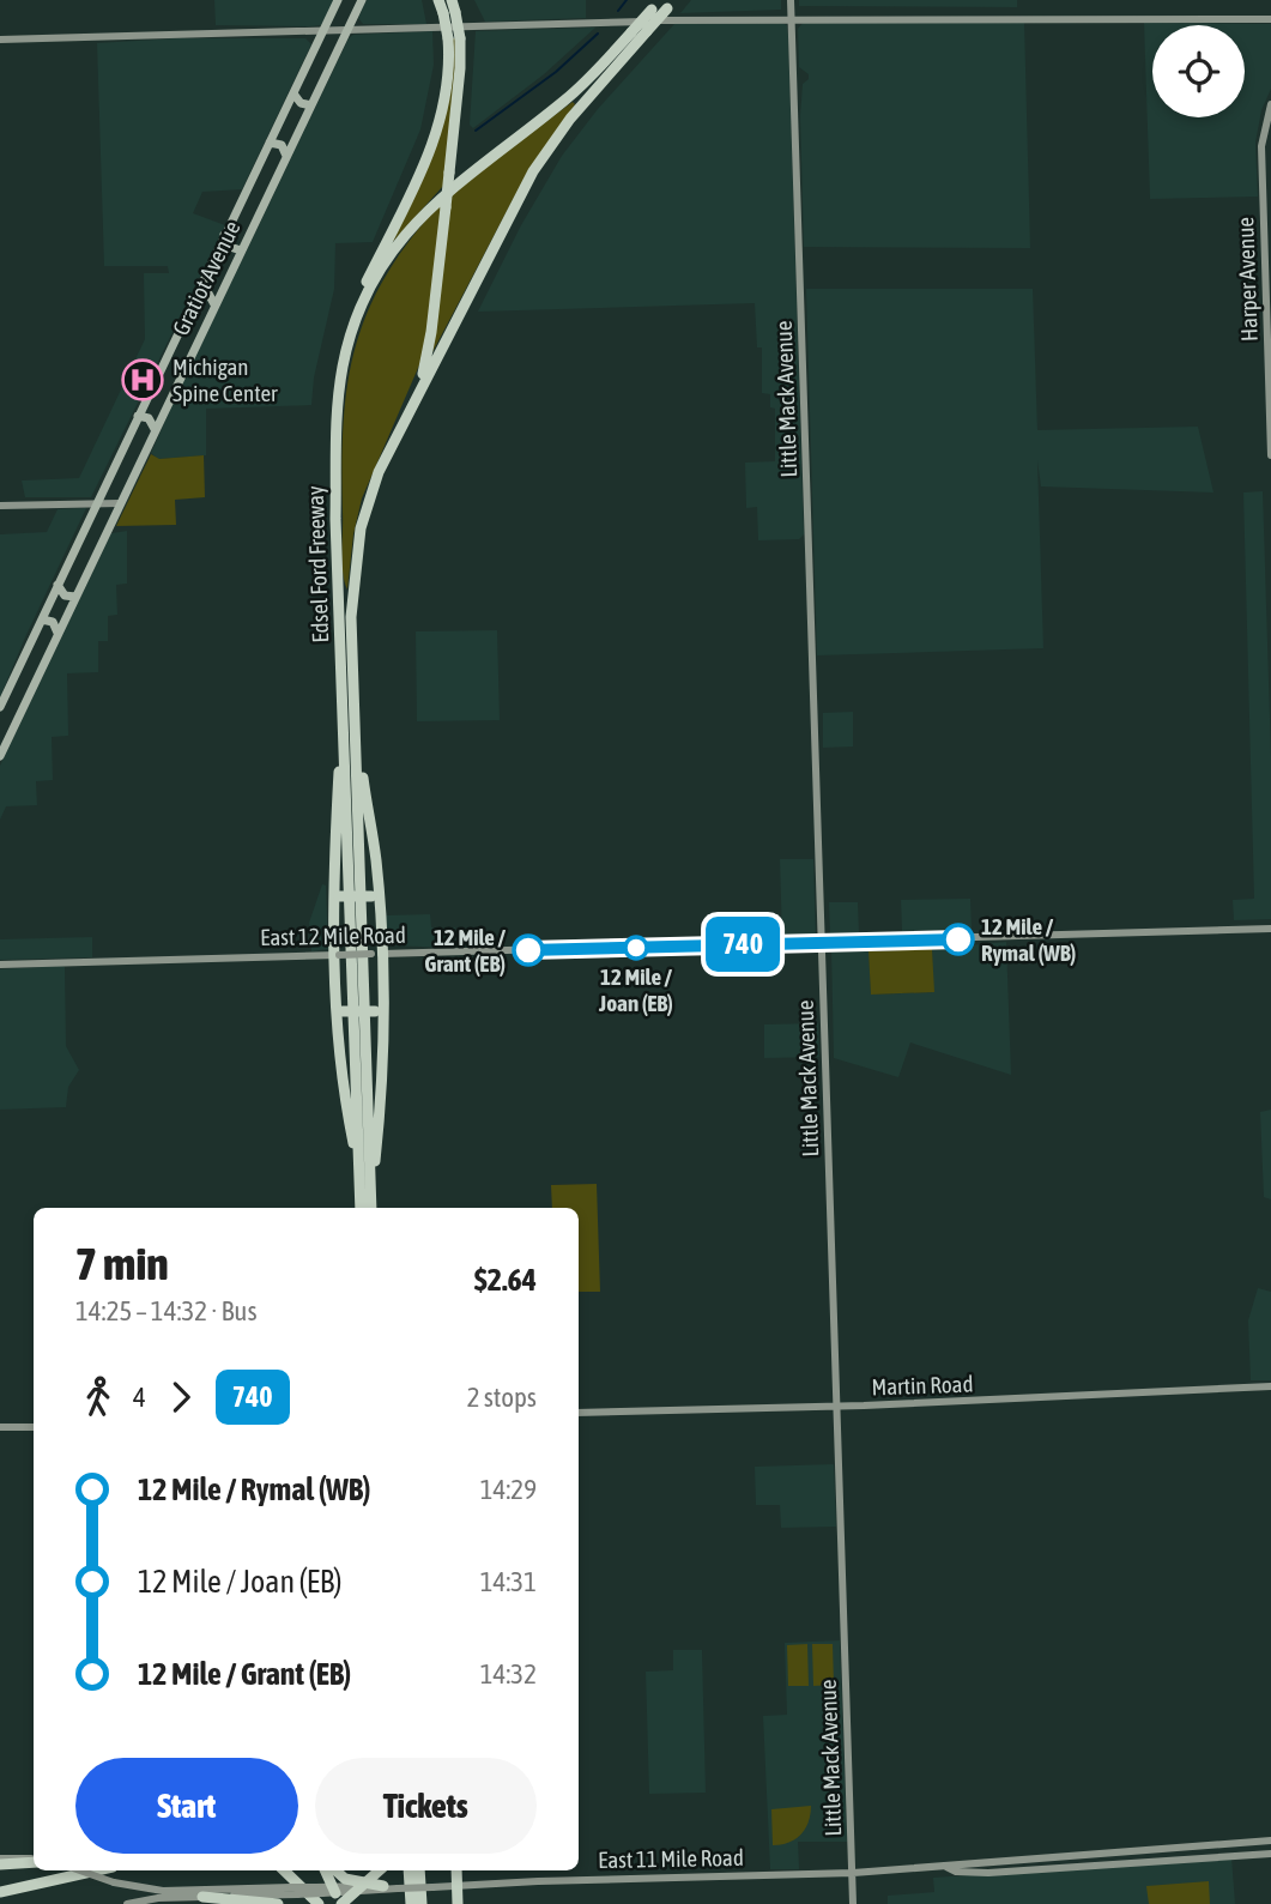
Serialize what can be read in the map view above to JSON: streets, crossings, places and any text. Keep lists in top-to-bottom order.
{
  "streets": {
    "highway": ["Edsel Ford Freeway"],
    "main road": [
      "Gratiot Avenue",
      "Harper Avenue",
      "Little Mack Avenue",
      "East 12 Mile Road",
      "Martin Road",
      "East 11 Mile Road"
    ]
  },
  "crossings": [
    ["Little Mack Avenue", "East 12 Mile Road"],
    ["Little Mack Avenue", "Martin Road"],
    ["Little Mack Avenue", "East 11 Mile Road"]
  ],
  "places": {
    "hospital": ["Michigan Spine Center"],
    "other": ["12 Mile / Rymal (WB)", "12 Mile / Joan (EB)", "12 Mile / Grant (EB)"]
  },
  "lines": ["bus line 740"],
  "page": {
    "on_map": "740",
    "heading": ["7 min", "14:25 – 14:32 · Bus", "$2.64"],
    "legs": ["4", "740", "2 stops"],
    "list": [
      {
        "name": "12 Mile / Rymal (WB)",
        "value": "14:29"
      },
      {
        "name": "12 Mile / Joan (EB)",
        "value": "14:31"
      },
      {
        "name": "12 Mile / Grant (EB)",
        "value": "14:32"
      }
    ],
    "buttons": ["Start", "Tickets"]
  }
}
